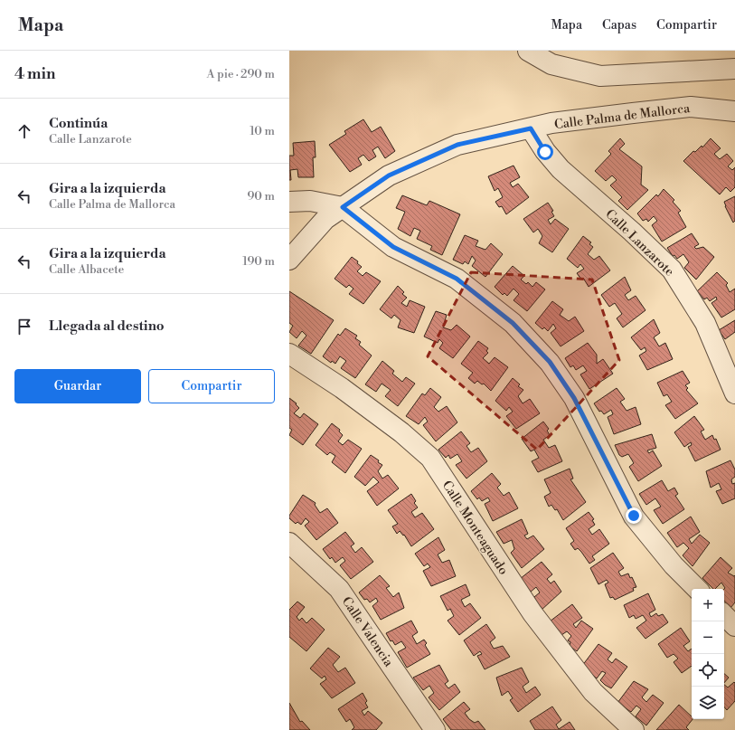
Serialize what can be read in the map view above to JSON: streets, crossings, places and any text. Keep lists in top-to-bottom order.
{
  "streets": {
    "street": [
      "Calle Palma de Mallorca",
      "Calle Lanzarote",
      "Calle Monteaguado",
      "Calle Valencia"
    ]
  },
  "crossings": [
    ["Calle Palma de Mallorca", "Calle Lanzarote"]
  ],
  "page": {
    "header": "Mapa",
    "nav": ["Mapa", "Capas", "Compartir"],
    "heading": ["4 min", "A pie · 290 m"],
    "list": [
      ["Continúa", "Calle Lanzarote", "10 m"],
      ["Gira a la izquierda", "Calle Palma de Mallorca", "90 m"],
      ["Gira a la izquierda", "Calle Albacete", "190 m"],
      "Llegada al destino"
    ],
    "buttons": ["Guardar", "Compartir"],
    "map_buttons": ["+", "−"]
  }
}
